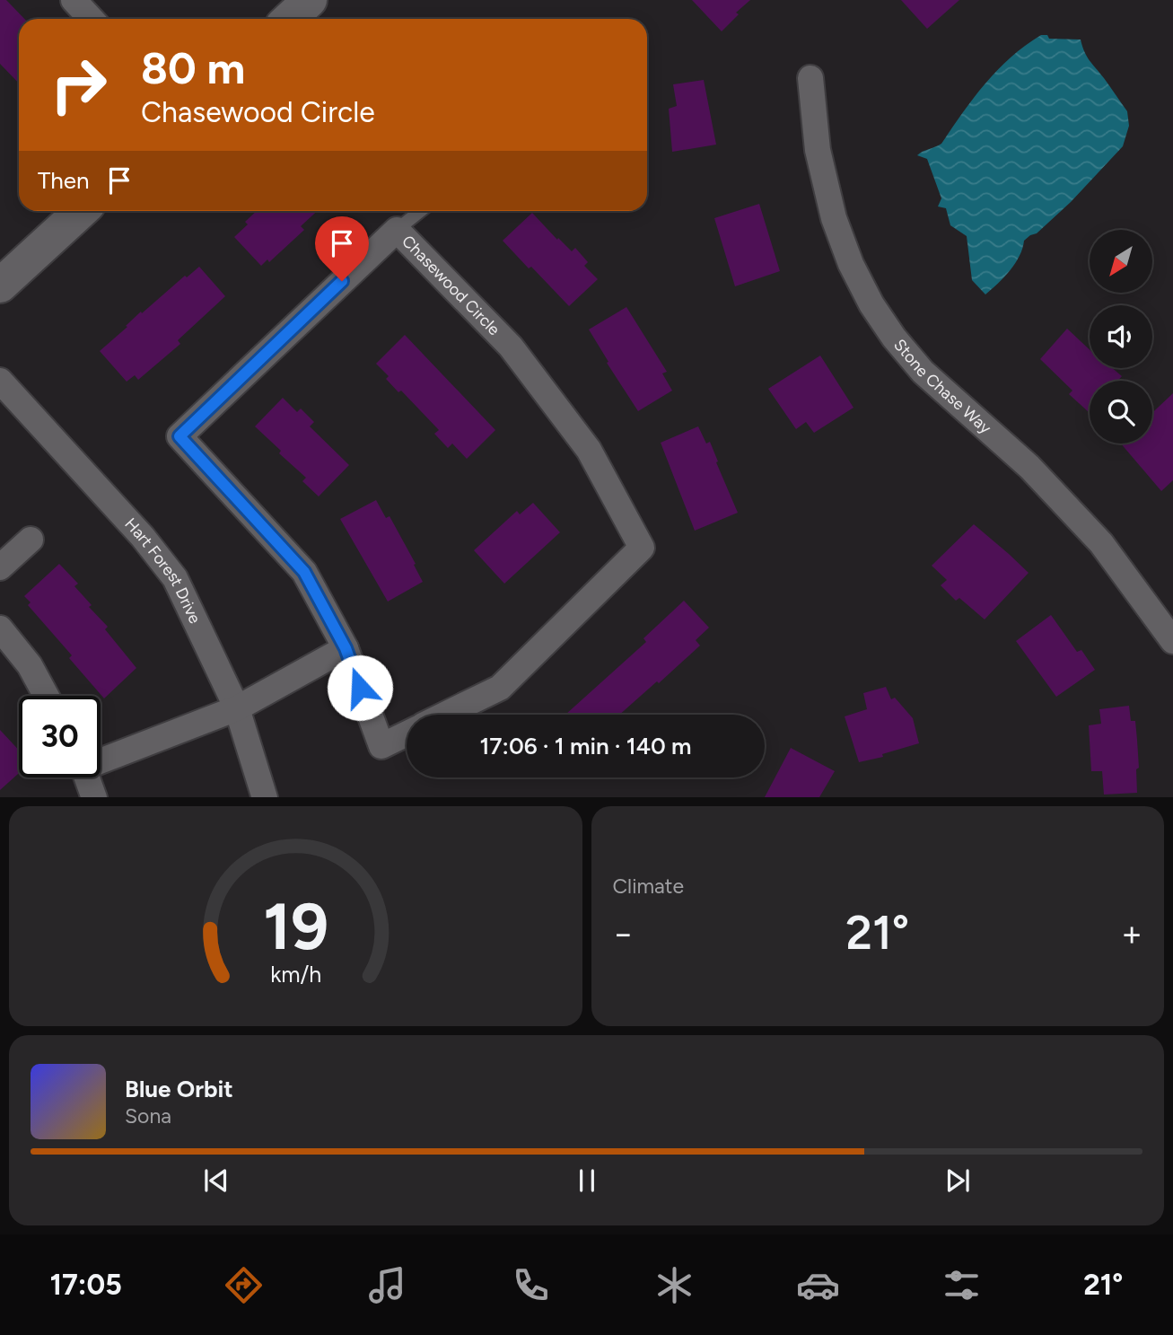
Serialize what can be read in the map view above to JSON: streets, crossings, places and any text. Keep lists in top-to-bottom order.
{
  "streets": {
    "street": ["Chasewood Circle", "Stone Chase Way", "Hart Forest Drive"]
  },
  "north": "bottom left",
  "page": {
    "turn": ["80 m", "Chasewood Circle"],
    "then": "Then",
    "limit": "30",
    "trip": "17:06 · 1 min · 140 m",
    "tile": "Climate",
    "heat": ["−", "21°", "+"],
    "song": ["Blue Orbit", "Sona"],
    "tabs": ["17:05", "21°"],
    "gauge": ["19", "km/h"]
  }
}
